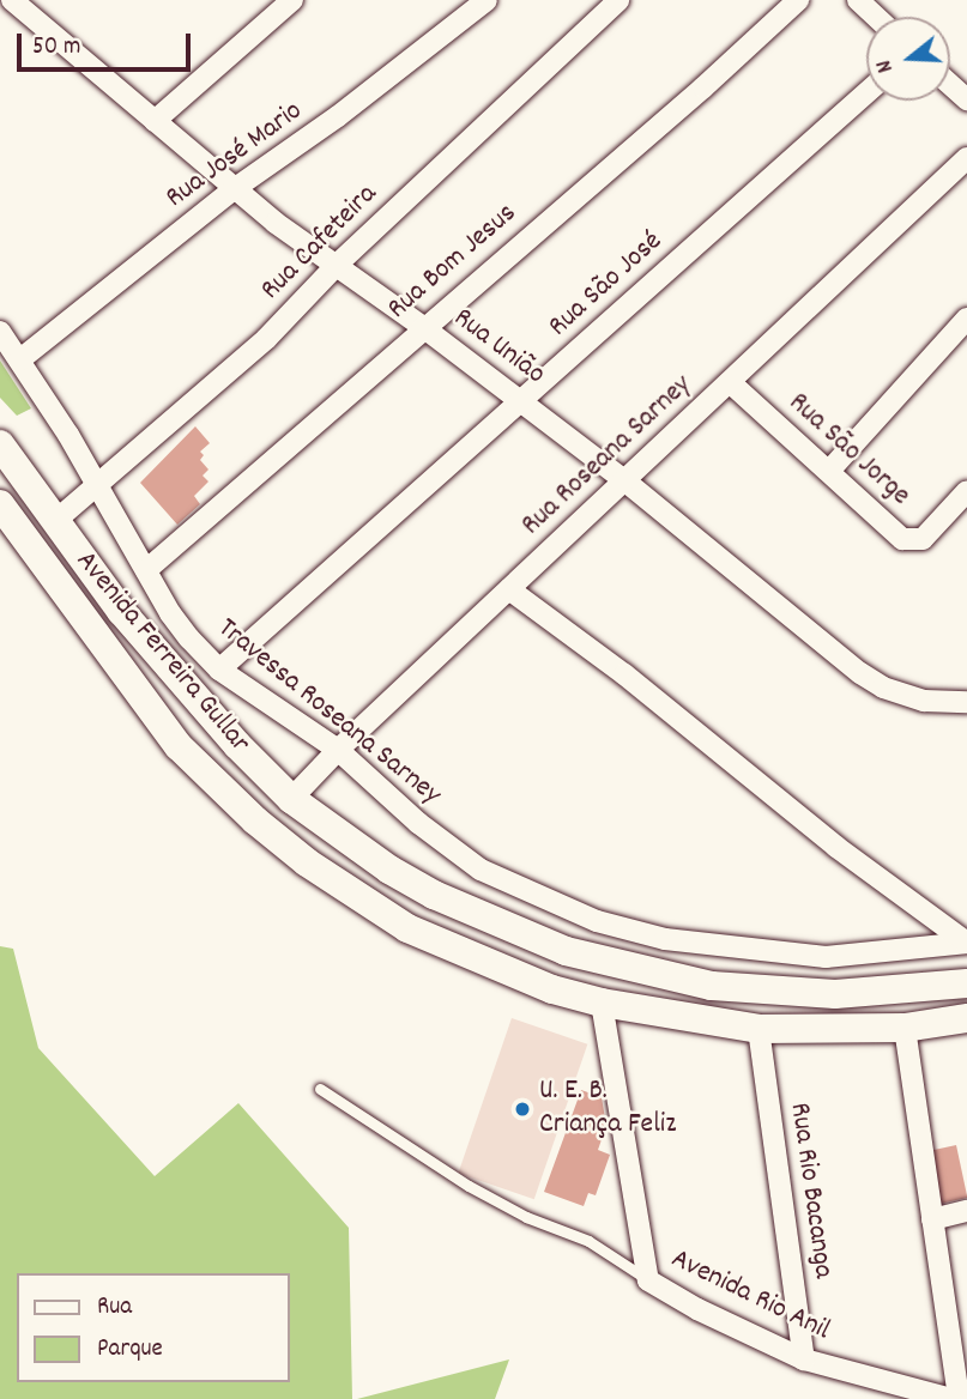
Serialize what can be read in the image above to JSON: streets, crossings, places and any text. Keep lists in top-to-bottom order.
{
  "streets": {
    "main road": ["Avenida Ferreira Gullar"],
    "street": [
      "Rua José Mario",
      "Rua Cafeteira",
      "Rua Bom Jesus",
      "Rua São José",
      "Rua União",
      "Rua São Jorge",
      "Rua Roseana Sarney",
      "Travessa Roseana Sarney",
      "Rua Rio Bacanga",
      "Avenida Rio Anil"
    ]
  },
  "crossings": [
    ["Rua José Mario", "Rua União"],
    ["Rua José Mario", "Travessa Roseana Sarney"],
    ["Rua Cafeteira", "Rua União"],
    ["Rua Cafeteira", "Avenida Ferreira Gullar"],
    ["Rua Cafeteira", "Travessa Roseana Sarney"],
    ["Rua Bom Jesus", "Rua União"],
    ["Rua Bom Jesus", "Travessa Roseana Sarney"],
    ["Rua São José", "Rua União"],
    ["Rua São José", "Travessa Roseana Sarney"],
    ["Rua União", "Rua Roseana Sarney"],
    ["Rua São Jorge", "Rua Roseana Sarney"],
    ["Rua Roseana Sarney", "Avenida Ferreira Gullar"],
    ["Rua Roseana Sarney", "Travessa Roseana Sarney"],
    ["Avenida Ferreira Gullar", "Rua Rio Bacanga"],
    ["Avenida Ferreira Gullar", "Avenida Rio Anil"],
    ["Rua Rio Bacanga", "Avenida Rio Anil"]
  ],
  "places": ["U. E. B. Criança Feliz"],
  "legend": ["Rua", "Parque"],
  "scale_bar": "50 m",
  "north": "left"
}
